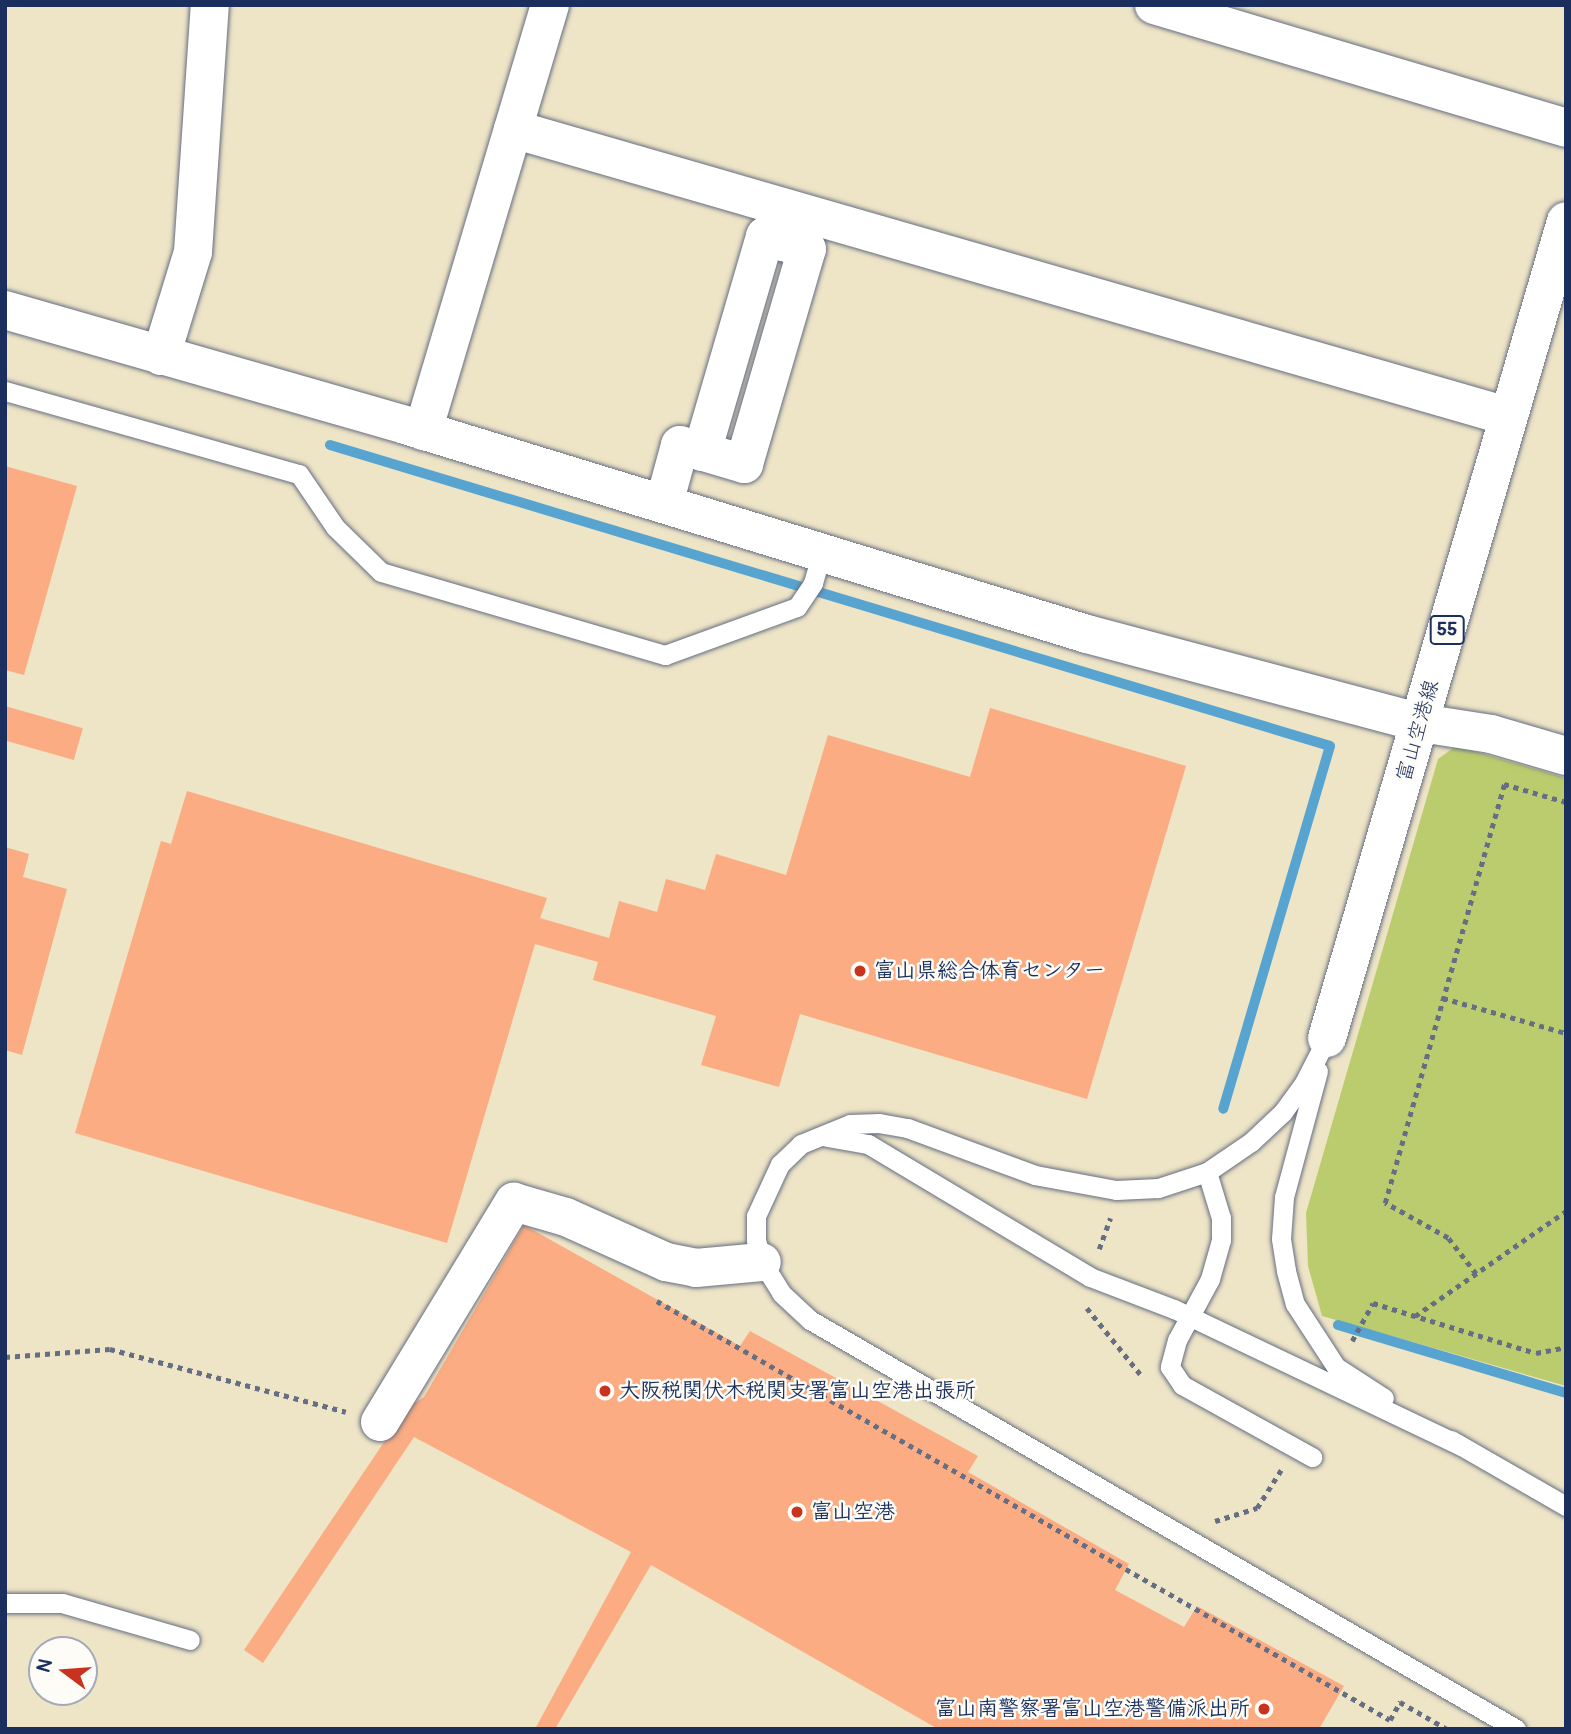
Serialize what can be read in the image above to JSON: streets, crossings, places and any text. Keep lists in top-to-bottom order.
{
  "streets": {
    "street": ["55", "富山空港線"]
  },
  "places": [
    "富山県総合体育センター",
    "大阪税関伏木税関支署富山空港出張所",
    "富山空港",
    "富山南警察署富山空港警備派出所"
  ],
  "north": "left"
}
